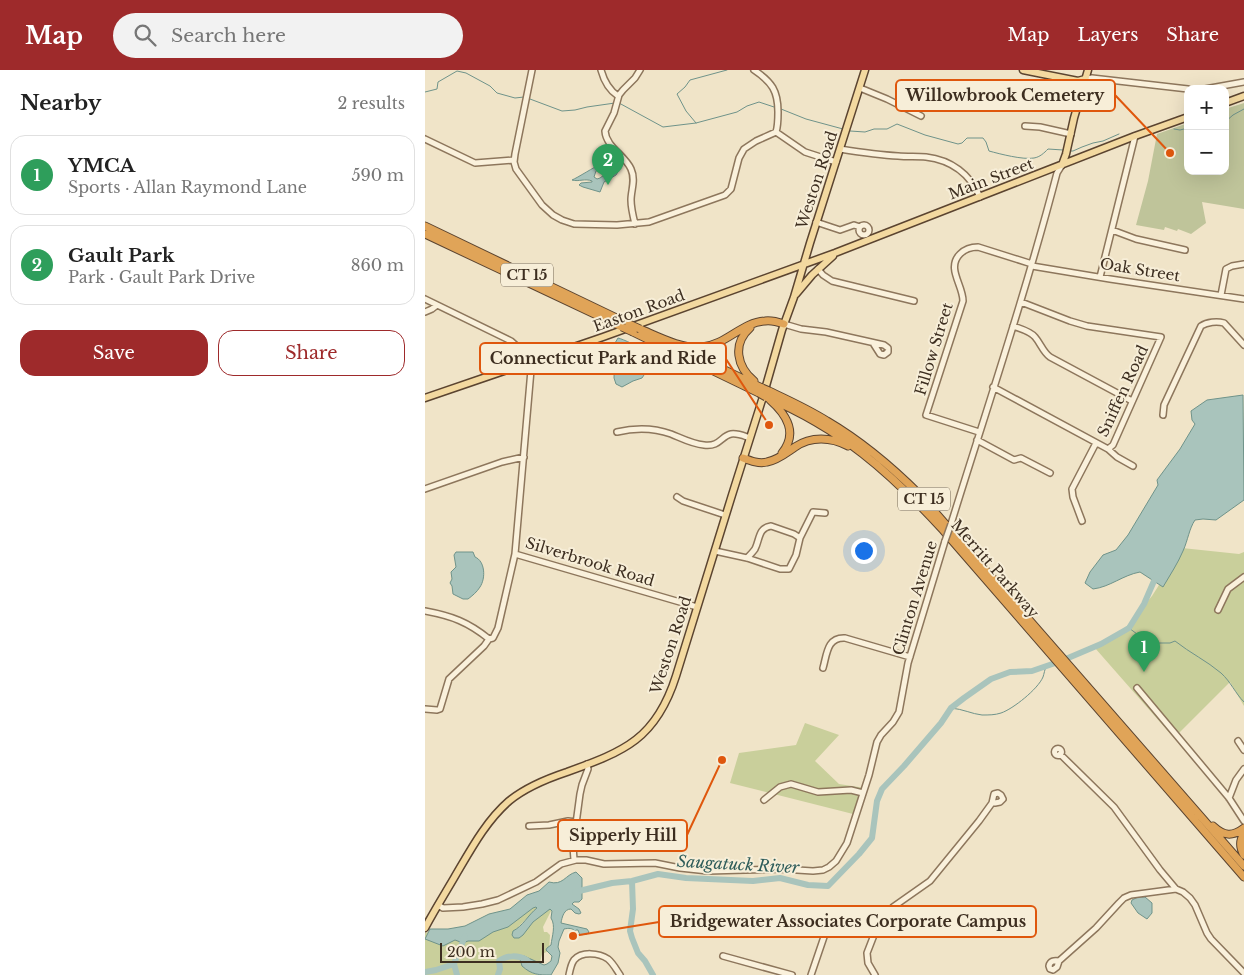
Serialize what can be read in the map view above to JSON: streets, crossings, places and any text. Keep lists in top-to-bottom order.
{
  "streets": {
    "highway": ["CT 15", "Merritt Parkway"],
    "main road": ["Main Street", "Weston Road", "Easton Road"],
    "street": [
      "Oak Street",
      "Fillow Street",
      "Sniffen Road",
      "Silverbrook Road",
      "Clinton Avenue"
    ]
  },
  "crossings": [
    ["Main Street", "Weston Road"],
    ["Main Street", "Easton Road"],
    ["Main Street", "Clinton Avenue"],
    ["Weston Road", "Easton Road"],
    ["Weston Road", "Silverbrook Road"],
    ["Oak Street", "Fillow Street"],
    ["Oak Street", "Clinton Avenue"],
    ["Easton Road", "Silverbrook Road"],
    ["Fillow Street", "Clinton Avenue"],
    ["Sniffen Road", "Clinton Avenue"]
  ],
  "water": ["Saugatuck River"],
  "places": [
    "Willowbrook Cemetery",
    "Connecticut Park and Ride",
    "Sipperly Hill",
    "Bridgewater Associates Corporate Campus"
  ],
  "scale_bar": "200 m",
  "page": {
    "header": "Map",
    "search": "Search here",
    "nav": ["Map", "Layers", "Share"],
    "heading": ["Nearby", "2 results"],
    "map_buttons": ["+", "−"],
    "list": [
      {
        "mark": "1",
        "name": "YMCA",
        "note": "Sports · Allan Raymond Lane",
        "value": "590 m"
      },
      {
        "mark": "2",
        "name": "Gault Park",
        "note": "Park · Gault Park Drive",
        "value": "860 m"
      }
    ],
    "pins": ["2", "1"],
    "buttons": ["Save", "Share"],
    "scale": "200 m"
  }
}
